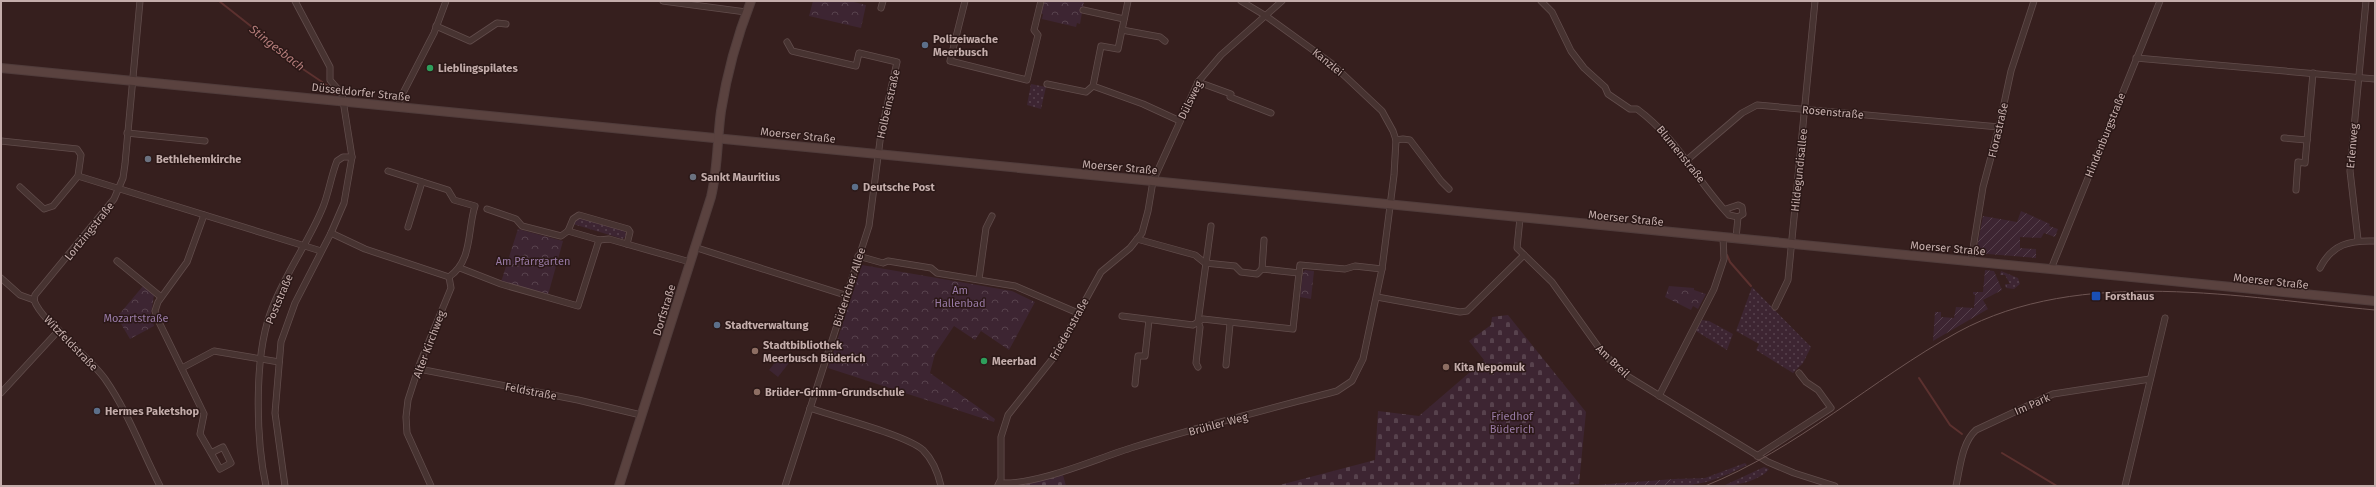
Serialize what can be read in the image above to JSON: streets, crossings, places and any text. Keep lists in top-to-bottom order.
{
  "streets": {
    "main road": ["Düsseldorfer Straße", "Moerser Straße", "Dorfstraße"],
    "street": [
      "Kanzlei",
      "Dülsweg",
      "Holbeinstraße",
      "Rosenstraße",
      "Florastraße",
      "Hindenburgstraße",
      "Erlenweg",
      "Blumenstraße",
      "Hildegundisallee",
      "Lortzingstraße",
      "Büdericher Allee",
      "Poststraße",
      "Friedenstraße",
      "Witzfeldstraße",
      "Alter Kirchweg",
      "Am Breil",
      "Feldstraße",
      "Im Park",
      "Brühler Weg"
    ]
  },
  "crossings": [
    ["Kanzlei", "Dülsweg"],
    ["Kanzlei", "Moerser Straße"],
    ["Kanzlei", "Brühler Weg"],
    ["Düsseldorfer Straße", "Moerser Straße"],
    ["Düsseldorfer Straße", "Lortzingstraße"],
    ["Düsseldorfer Straße", "Poststraße"],
    ["Düsseldorfer Straße", "Dorfstraße"],
    ["Dülsweg", "Moerser Straße"],
    ["Dülsweg", "Friedenstraße"],
    ["Holbeinstraße", "Moerser Straße"],
    ["Holbeinstraße", "Büdericher Allee"],
    ["Rosenstraße", "Florastraße"],
    ["Rosenstraße", "Blumenstraße"],
    ["Rosenstraße", "Hildegundisallee"],
    ["Florastraße", "Moerser Straße"],
    ["Moerser Straße", "Hindenburgstraße"],
    ["Moerser Straße", "Hildegundisallee"],
    ["Moerser Straße", "Büdericher Allee"],
    ["Moerser Straße", "Dorfstraße"],
    ["Moerser Straße", "Friedenstraße"],
    ["Moerser Straße", "Am Breil"],
    ["Moerser Straße", "Brühler Weg"],
    ["Lortzingstraße", "Witzfeldstraße"],
    ["Dorfstraße", "Feldstraße"],
    ["Friedenstraße", "Brühler Weg"],
    ["Alter Kirchweg", "Feldstraße"]
  ],
  "water": ["Stingesbach"],
  "parks": [
    "Am Pfarrgarten",
    "Am Hallenbad",
    "Mozartstraße",
    "Friedhof Büderich"
  ],
  "places": {
    "other": [
      "Polizeiwache Meerbusch",
      "Lieblingspilates",
      "Bethlehemkirche",
      "Sankt Mauritius",
      "Deutsche Post",
      "Stadtverwaltung",
      "Stadtbibliothek Meerbusch Büderich",
      "Meerbad",
      "Kita Nepomuk",
      "Brüder-Grimm-Grundschule",
      "Hermes Paketshop"
    ],
    "transit": ["Forsthaus"]
  }
}
